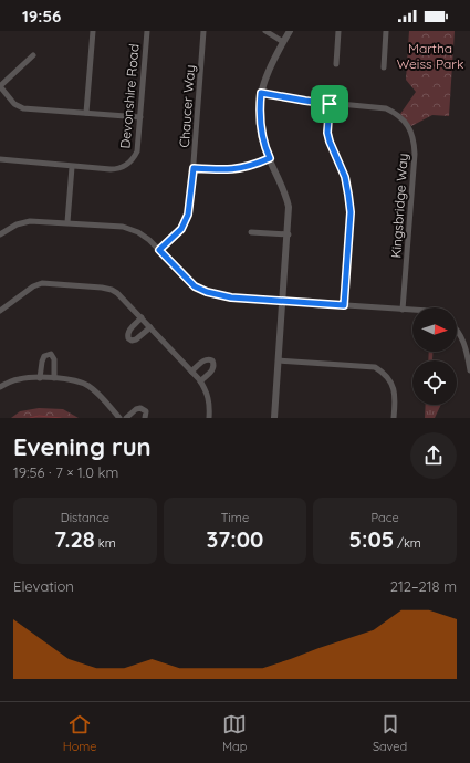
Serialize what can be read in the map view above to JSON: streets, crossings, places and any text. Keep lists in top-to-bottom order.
{
  "streets": {
    "street": ["Devonshire Road", "Chaucer Way", "Kingsbridge Way"]
  },
  "parks": ["Martha Weiss Park"],
  "north": "right",
  "page": {
    "status": "19:56",
    "heading": ["Evening run", "19:56 · 7 × 1.0 km"],
    "stats": [
      ["Distance", "7.28 km"],
      ["Time", "37:00"],
      ["Pace", "5:05 /km"]
    ],
    "chart": ["Elevation", "212–218 m"],
    "tabs": ["Home", "Map", "Saved"]
  }
}
